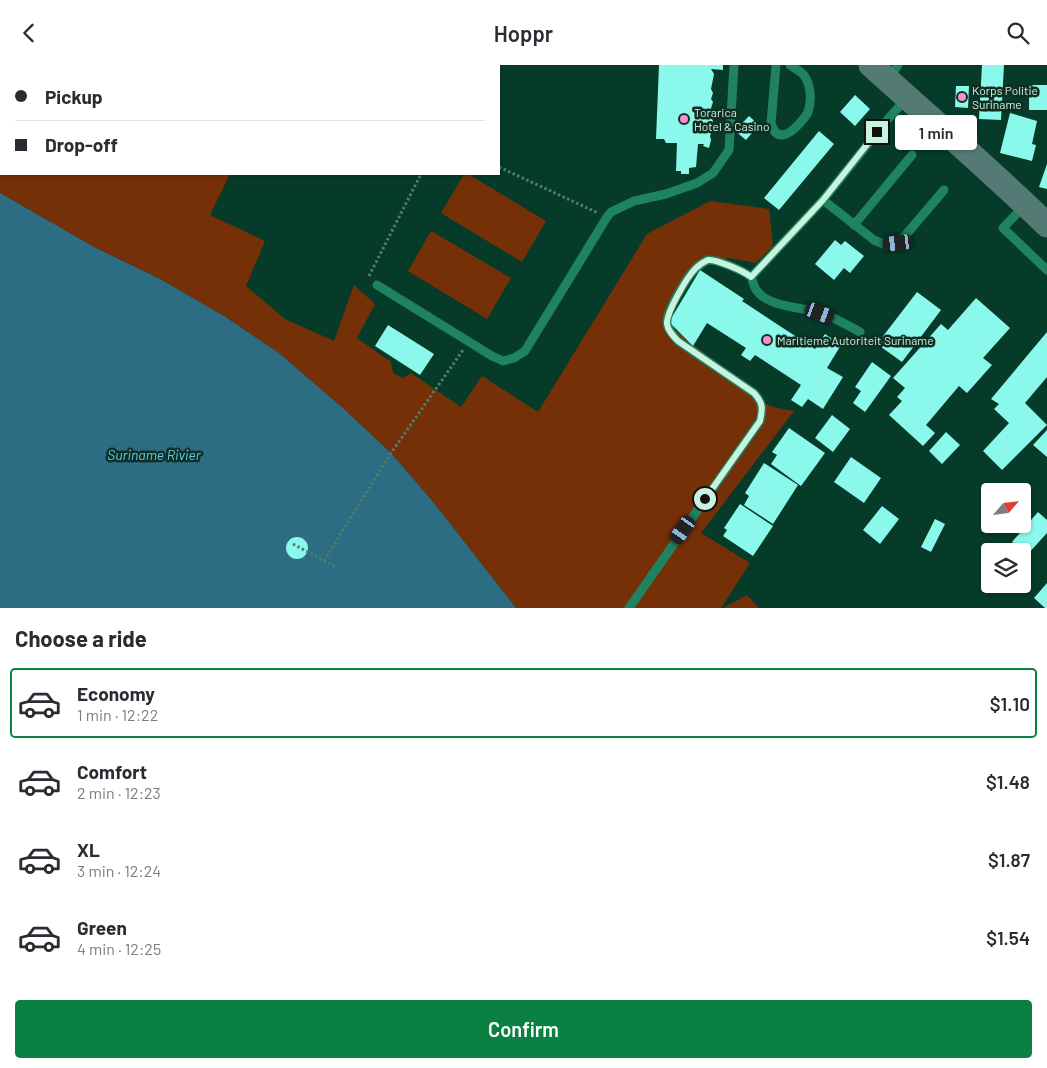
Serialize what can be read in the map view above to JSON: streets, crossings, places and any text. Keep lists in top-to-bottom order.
{
  "water": ["Suriname Rivier"],
  "places": ["Korps Politie Suriname", "Torarica Hotel & Casino", "Maritieme Autoriteit Suriname"],
  "north": "top right",
  "page": {
    "header": "Hoppr",
    "banner": ["Pickup", "Drop-off"],
    "bubble": "1 min",
    "heading": "Choose a ride",
    "list": [
      {
        "name": "Economy",
        "note": "1 min · 12:22",
        "value": "$1.10"
      },
      {
        "name": "Comfort",
        "note": "2 min · 12:23",
        "value": "$1.48"
      },
      {
        "name": "XL",
        "note": "3 min · 12:24",
        "value": "$1.87"
      },
      {
        "name": "Green",
        "note": "4 min · 12:25",
        "value": "$1.54"
      }
    ],
    "buttons": "Confirm"
  }
}
